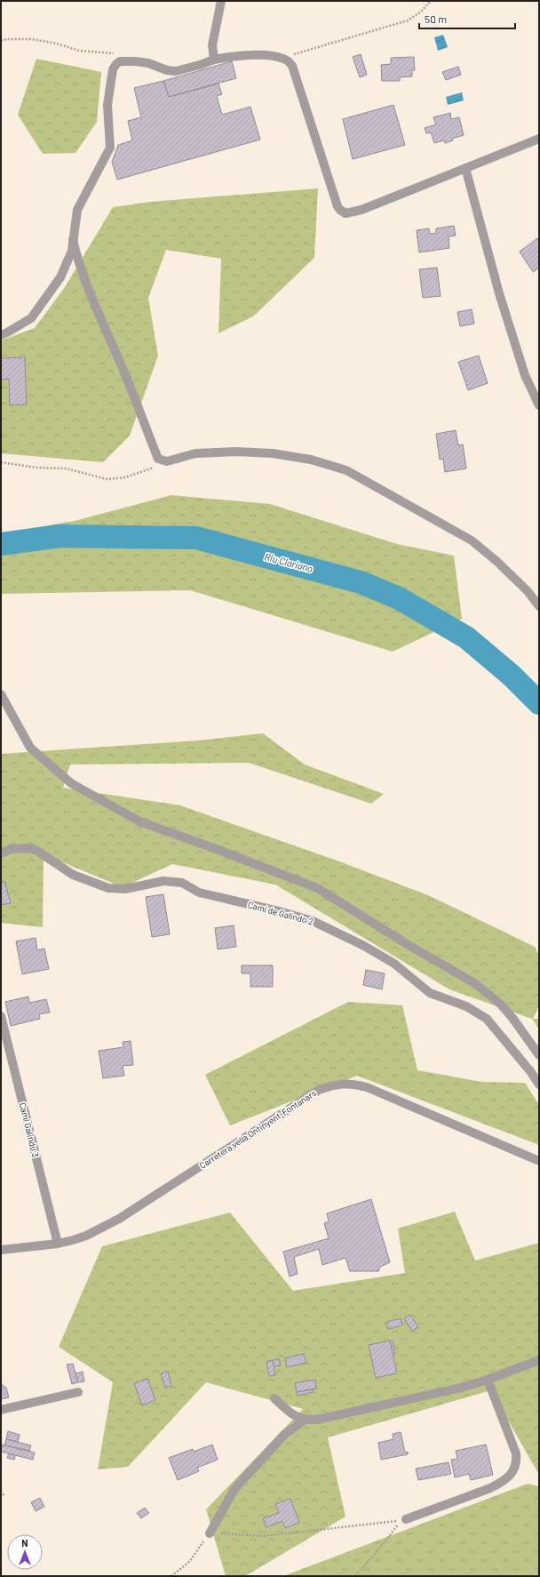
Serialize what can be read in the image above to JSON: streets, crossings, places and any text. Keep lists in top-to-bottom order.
{
  "streets": {
    "street": ["Camí de Galindo 2", "Carretera vella Ontinyent-Fontanars", "Camí Galindo 3"]
  },
  "crossings": [
    ["Carretera vella Ontinyent-Fontanars", "Camí Galindo 3"]
  ],
  "water": ["Riu Clariano"],
  "scale_bar": "50 m",
  "north": "top"
}
